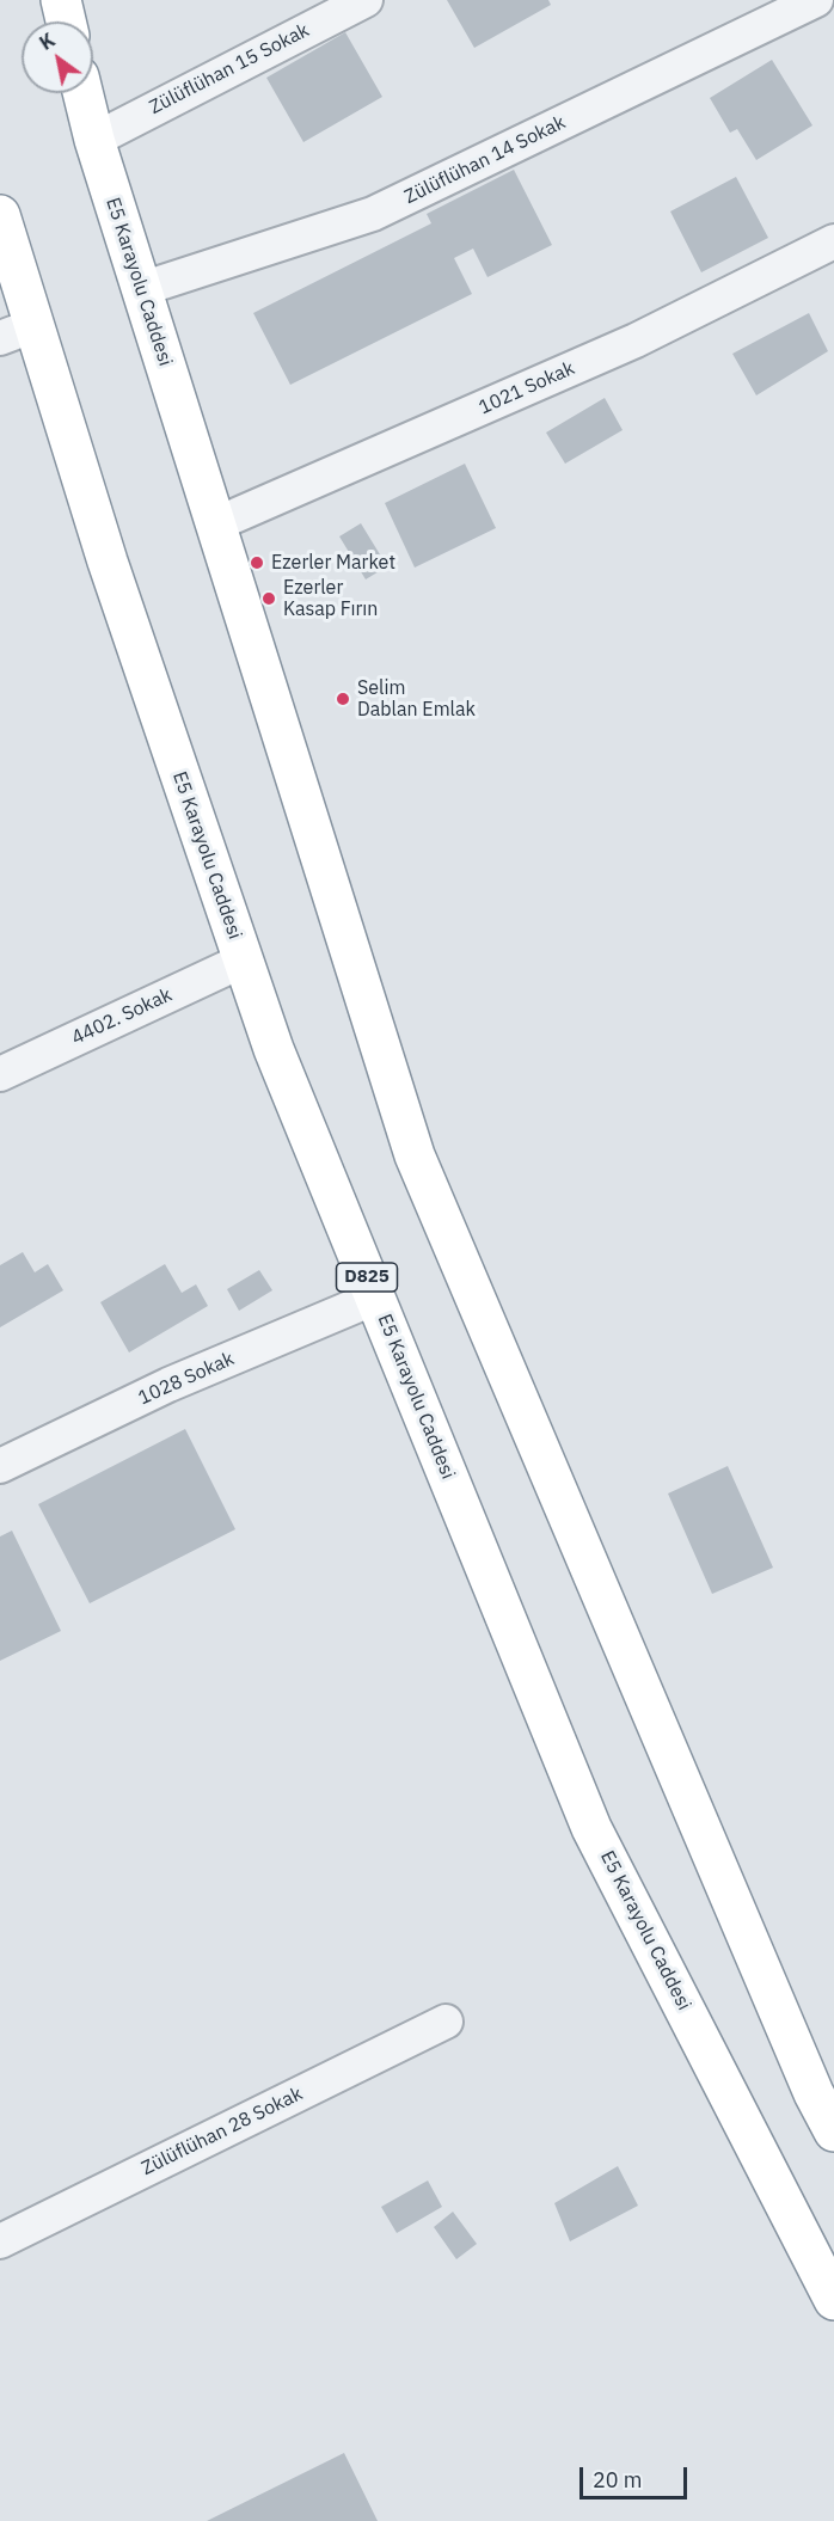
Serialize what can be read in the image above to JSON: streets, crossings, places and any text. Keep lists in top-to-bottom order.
{
  "streets": {
    "highway": ["E5 Karayolu Caddesi", "D825"],
    "street": [
      "Zülüflühan 15 Sokak",
      "Zülüflühan 14 Sokak",
      "1021 Sokak",
      "4402. Sokak",
      "1028 Sokak",
      "Zülüflühan 28 Sokak"
    ]
  },
  "crossings": [
    ["Zülüflühan 15 Sokak", "E5 Karayolu Caddesi"],
    ["Zülüflühan 14 Sokak", "E5 Karayolu Caddesi"],
    ["E5 Karayolu Caddesi", "1021 Sokak"],
    ["E5 Karayolu Caddesi", "4402. Sokak"],
    ["E5 Karayolu Caddesi", "1028 Sokak"]
  ],
  "places": ["Ezerler Market", "Ezerler Kasap Fırın", "Selim Dablan Emlak"],
  "scale_bar": "20 m",
  "north": "top left"
}
